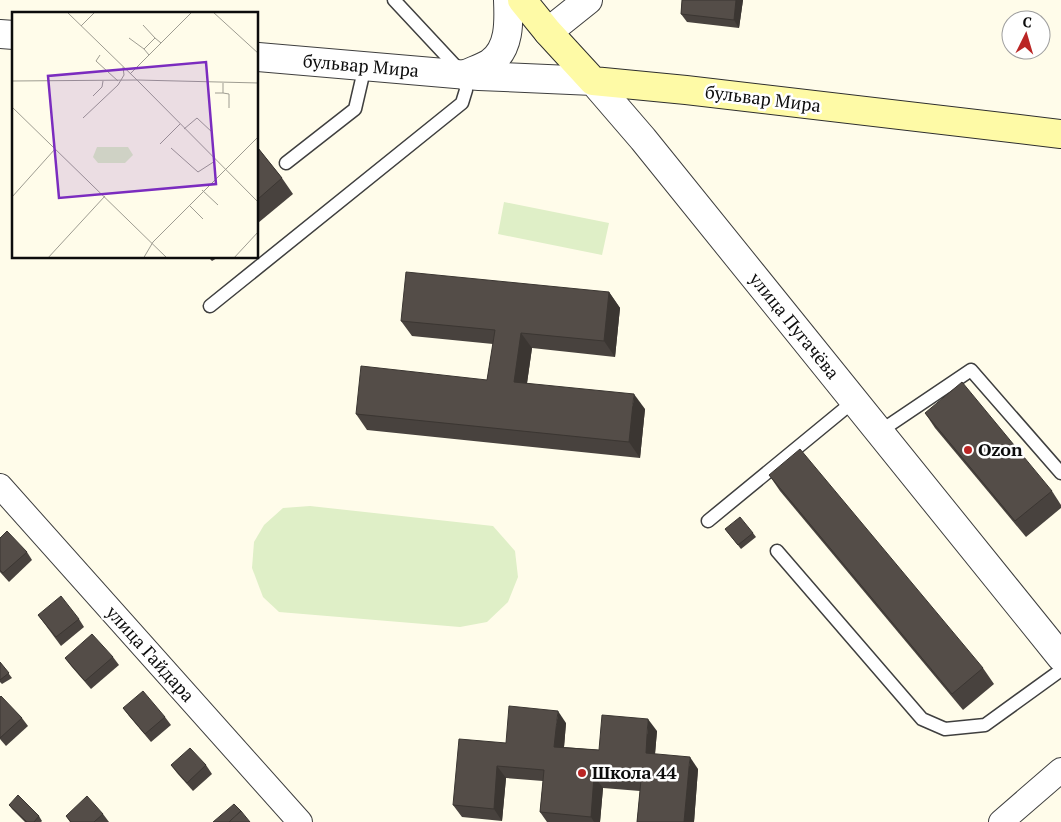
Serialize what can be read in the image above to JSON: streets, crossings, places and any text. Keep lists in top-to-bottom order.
{
  "streets": {
    "main road": ["бульвар Мира", "улица Пугачёва"],
    "street": ["улица Гайдара"]
  },
  "crossings": [
    ["бульвар Мира", "улица Пугачёва"]
  ],
  "places": ["Ozon", "Школа 44"],
  "north": "top"
}
